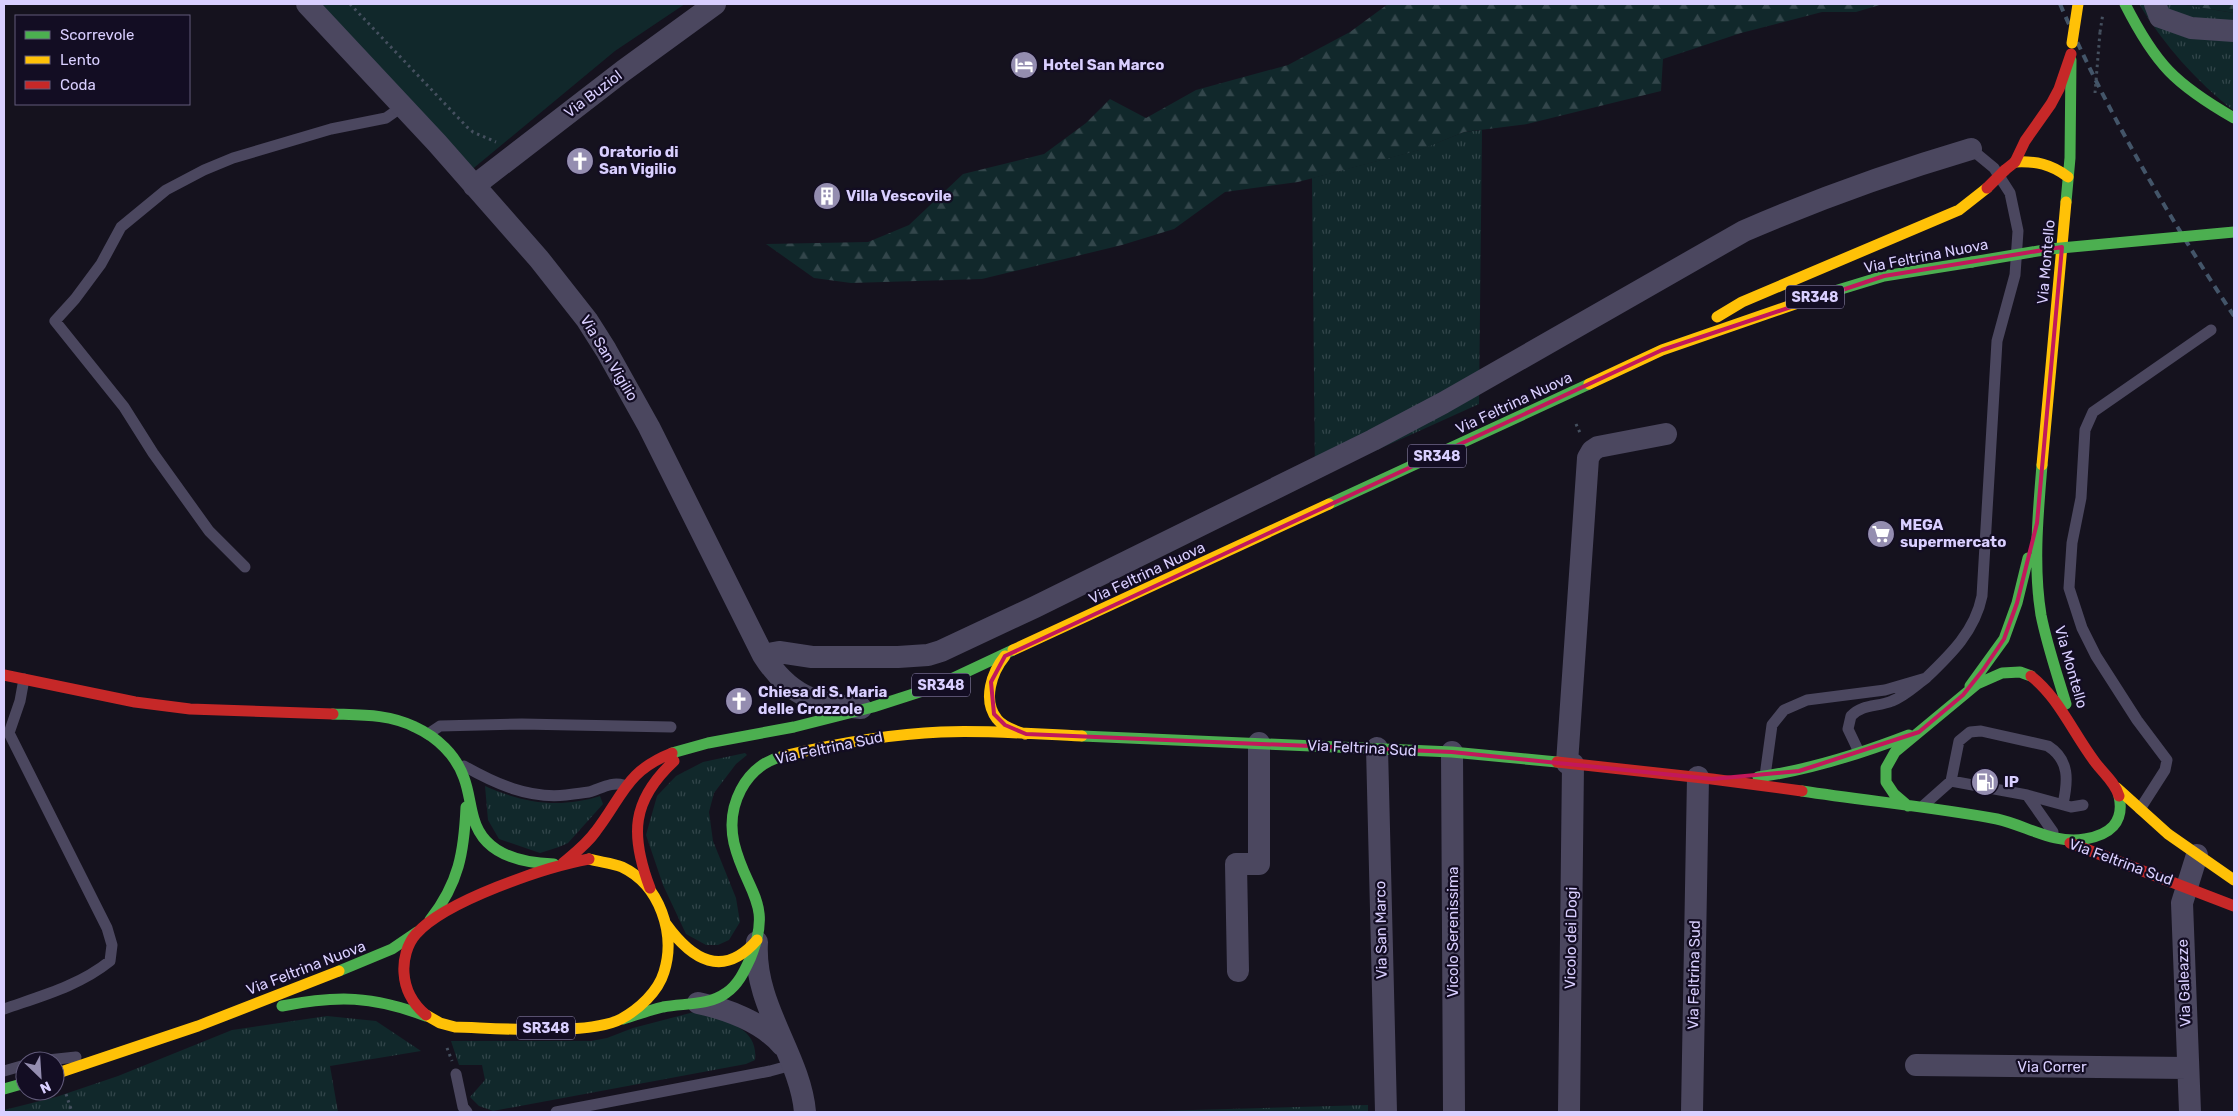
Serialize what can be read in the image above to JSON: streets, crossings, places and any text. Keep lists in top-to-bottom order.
{
  "streets": {
    "main road": [
      "Via Feltrina Nuova",
      "Via Montello",
      "SR348",
      "Via Feltrina Sud"
    ],
    "street": [
      "Via Buziol",
      "Via San Vigilio",
      "Via San Marco",
      "Vicolo Serenissima",
      "Vicolo dei Dogi",
      "Via Galeazze",
      "Via Correr"
    ]
  },
  "crossings": [
    ["Via Buziol", "Via San Vigilio"],
    ["Via Feltrina Nuova", "SR348"],
    ["Via Feltrina Nuova", "Via San Vigilio"],
    ["Via Feltrina Nuova", "Via Feltrina Sud"],
    ["SR348", "Via Feltrina Sud"],
    ["Via Feltrina Sud", "Via San Marco"],
    ["Via Feltrina Sud", "Vicolo Serenissima"],
    ["Via Feltrina Sud", "Vicolo dei Dogi"],
    ["Via Feltrina Sud", "Via Galeazze"],
    ["Via Galeazze", "Via Correr"]
  ],
  "places": {
    "hotel": ["Hotel San Marco"],
    "church": ["Oratorio di San Vigilio", "Chiesa di S. Maria delle Crozzole"],
    "building": ["Villa Vescovile"],
    "supermarket": ["MEGA supermercato"],
    "fuel station": ["IP"]
  },
  "legend": ["Scorrevole", "Lento", "Coda"],
  "north": "bottom right"
}
